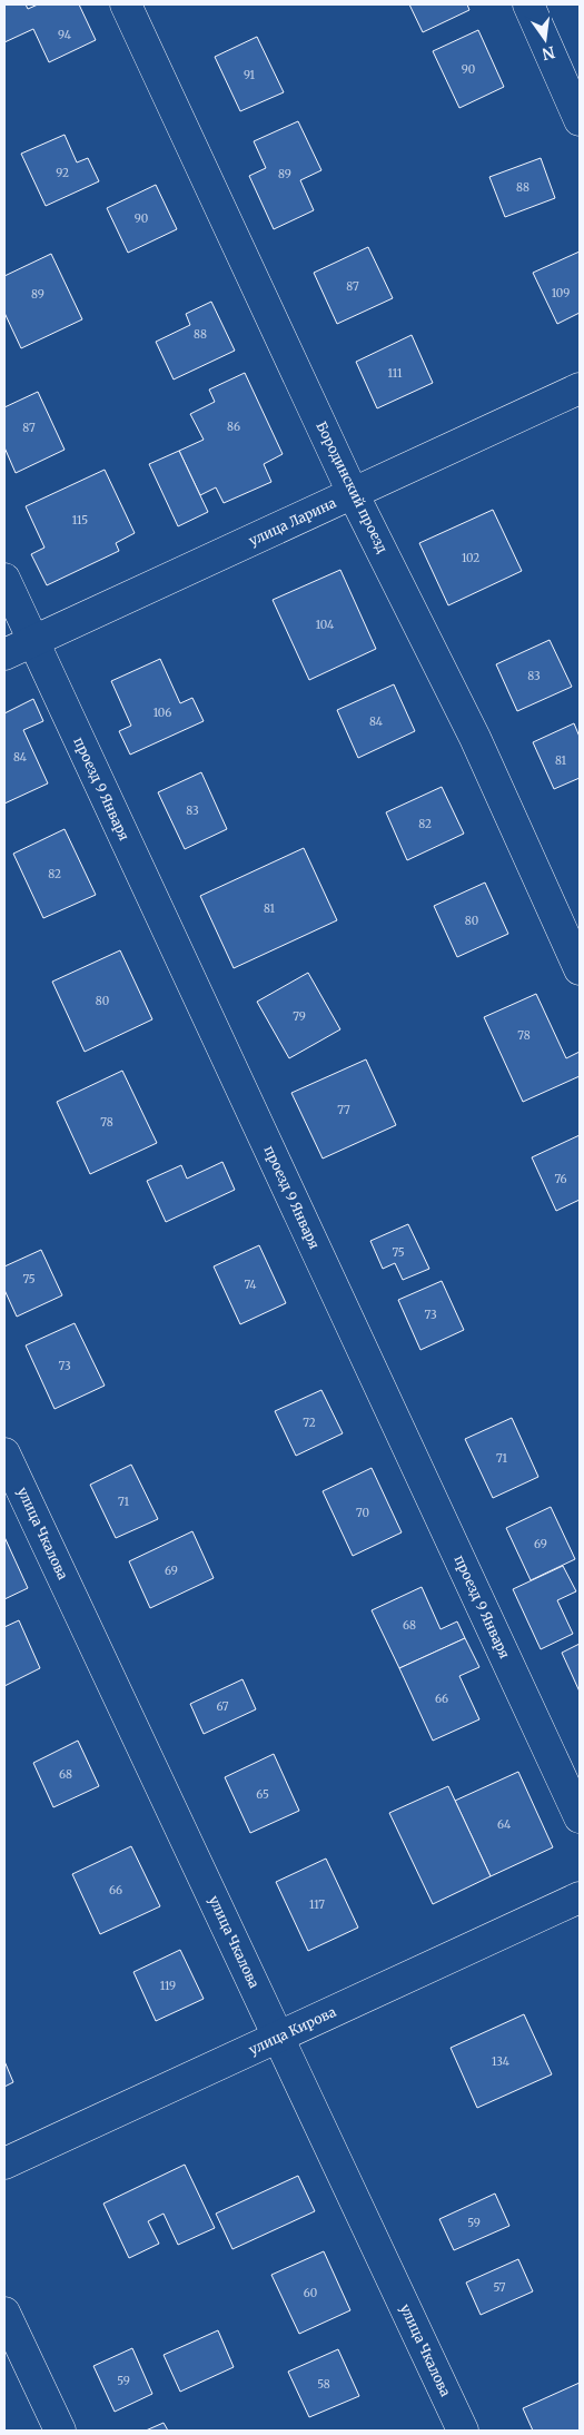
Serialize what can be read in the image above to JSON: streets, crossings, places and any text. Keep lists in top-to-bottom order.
{
  "streets": {
    "street": [
      "Бородинский проезд",
      "улица Ларина",
      "проезд 9 Января",
      "улица Чкалова",
      "улица Кирова"
    ]
  },
  "crossings": [
    ["Бородинский проезд", "улица Ларина"],
    ["улица Ларина", "проезд 9 Января"],
    ["улица Чкалова", "улица Кирова"]
  ],
  "house_numbers": [
    "94",
    "90",
    "91",
    "92",
    "89",
    "88",
    "90",
    "87",
    "109",
    "89",
    "88",
    "111",
    "86",
    "87",
    "115",
    "102",
    "104",
    "83",
    "106",
    "84",
    "84",
    "81",
    "83",
    "82",
    "82",
    "81",
    "80",
    "80",
    "79",
    "78",
    "77",
    "78",
    "76",
    "75",
    "75",
    "74",
    "73",
    "73",
    "72",
    "71",
    "71",
    "70",
    "69",
    "69",
    "68",
    "66",
    "67",
    "68",
    "65",
    "64",
    "66",
    "117",
    "119",
    "134",
    "59",
    "57",
    "60",
    "59",
    "58"
  ],
  "north": "bottom"
}
